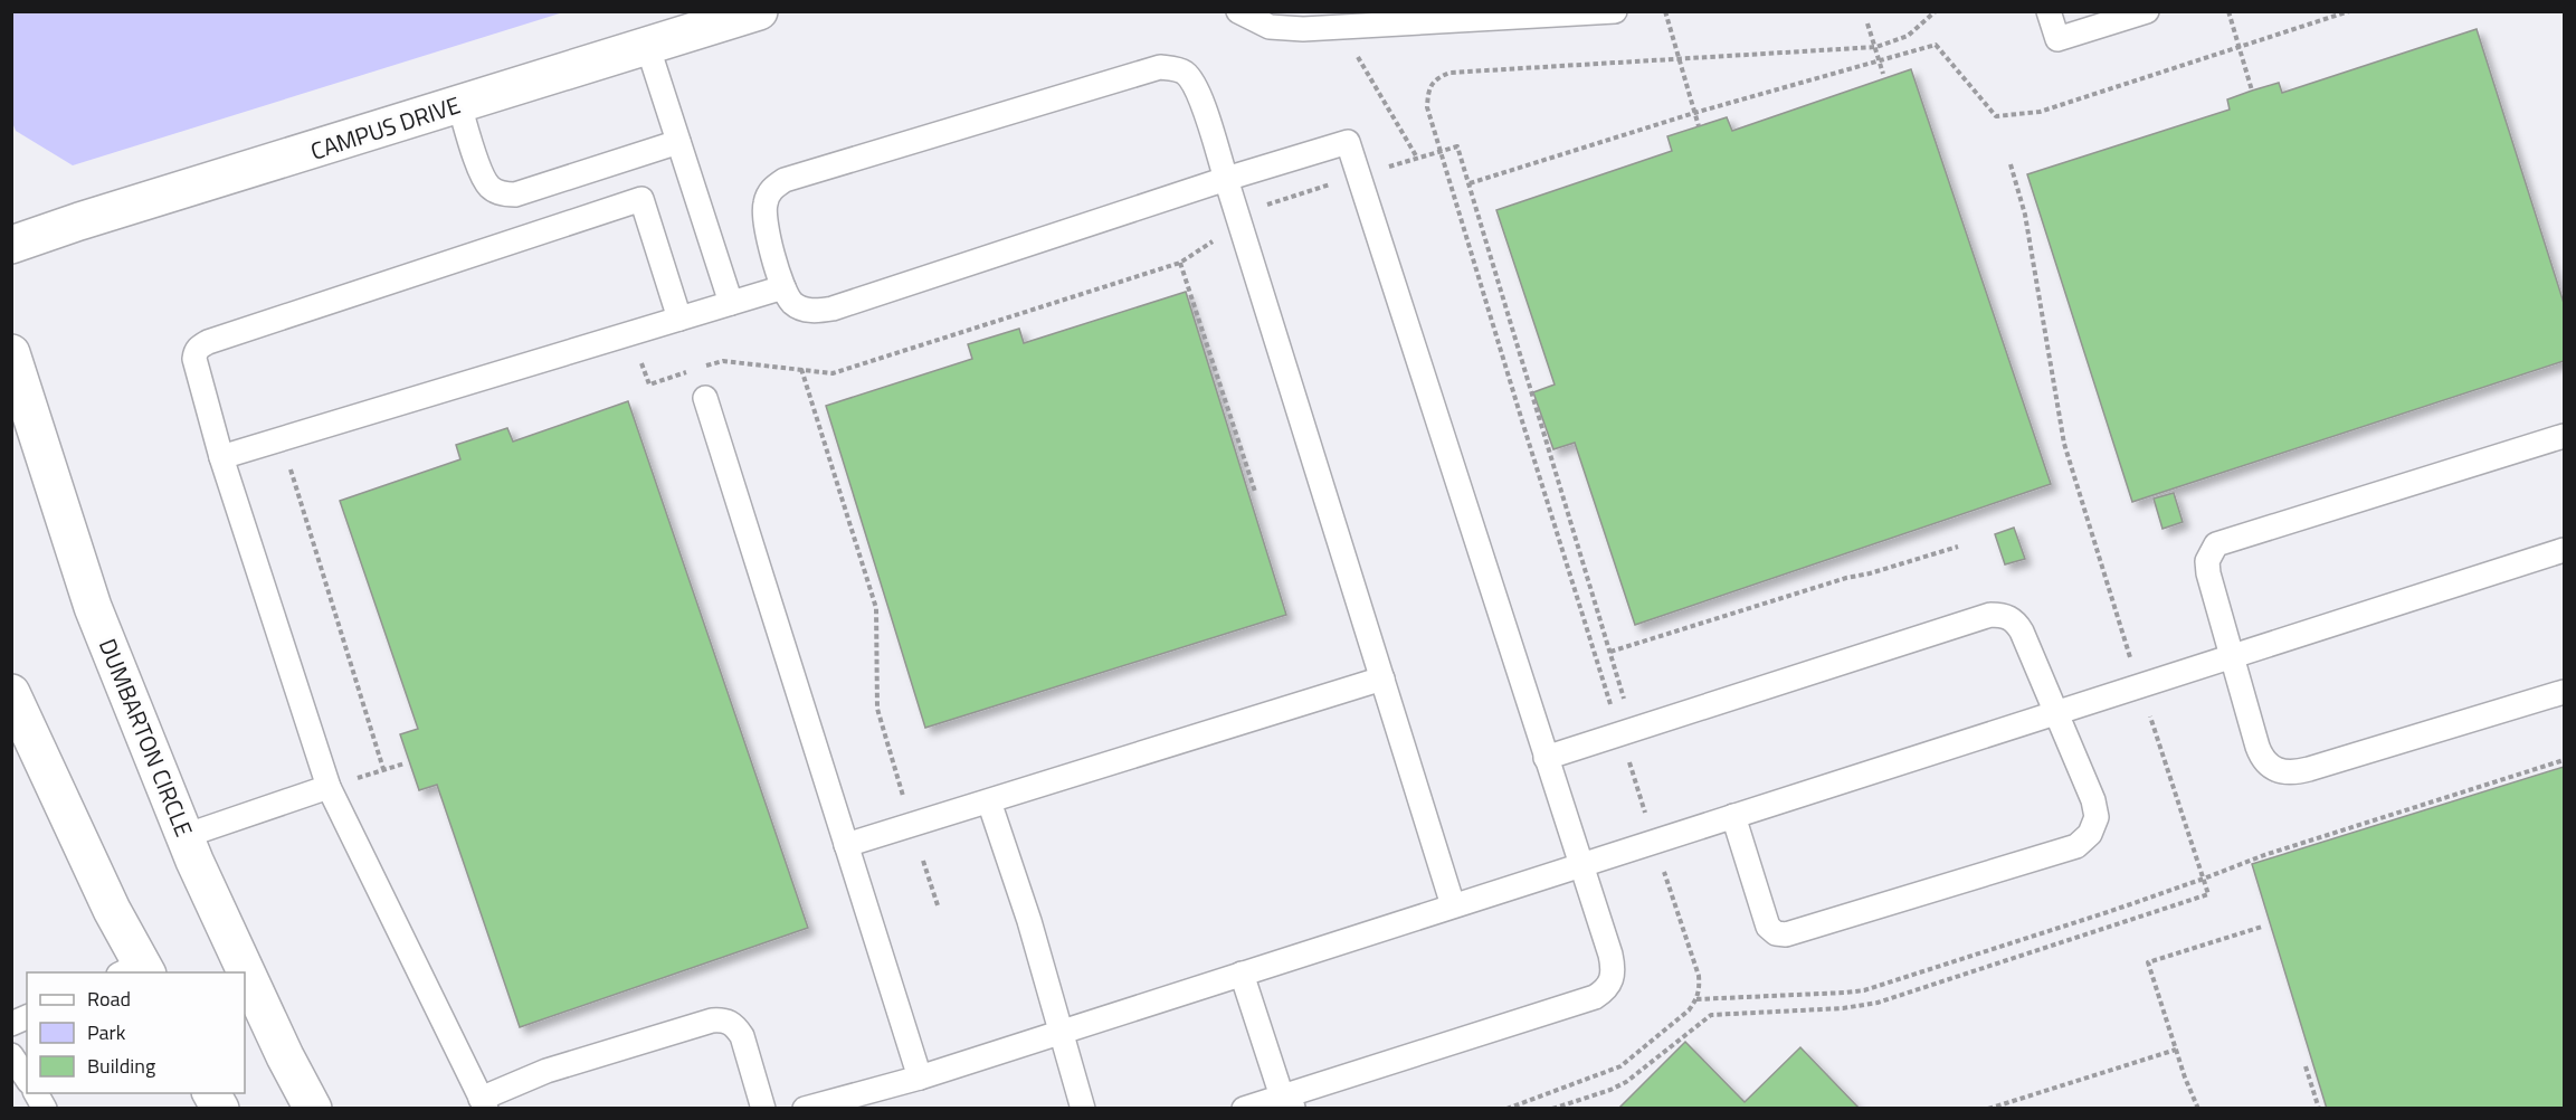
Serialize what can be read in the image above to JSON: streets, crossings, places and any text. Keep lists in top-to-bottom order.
{
  "streets": {
    "street": ["CAMPUS DRIVE", "DUMBARTON CIRCLE"]
  },
  "legend": ["Road", "Park", "Building"]
}
